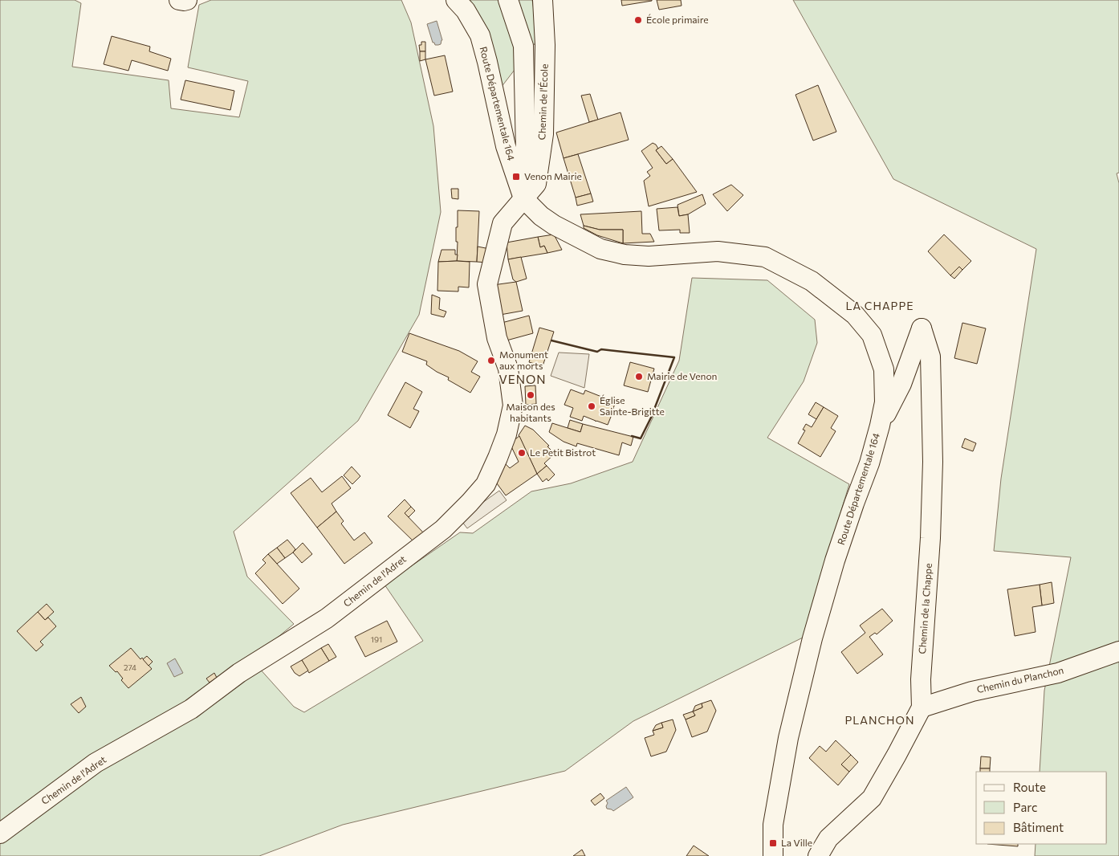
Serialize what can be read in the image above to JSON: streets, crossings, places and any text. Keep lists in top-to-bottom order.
{
  "streets": {
    "street": [
      "Chemin de l'École",
      "Route Départementale 164",
      "Chemin de l'Adret",
      "Chemin de la Chappe",
      "Chemin du Planchon"
    ]
  },
  "crossings": [
    ["Route Départementale 164", "Chemin de l'Adret"],
    ["Route Départementale 164", "Chemin de la Chappe"],
    ["Chemin de la Chappe", "Chemin du Planchon"]
  ],
  "districts": ["LA CHAPPE", "VENON", "PLANCHON"],
  "places": {
    "other": [
      "École primaire",
      "Monument aux morts",
      "Mairie de Venon",
      "Maison des habitants",
      "Église Sainte-Brigitte",
      "Le Petit Bistrot"
    ],
    "transit": ["Venon Mairie", "La Ville"]
  },
  "house_numbers": ["191", "274"],
  "legend": ["Route", "Parc", "Bâtiment"]
}
